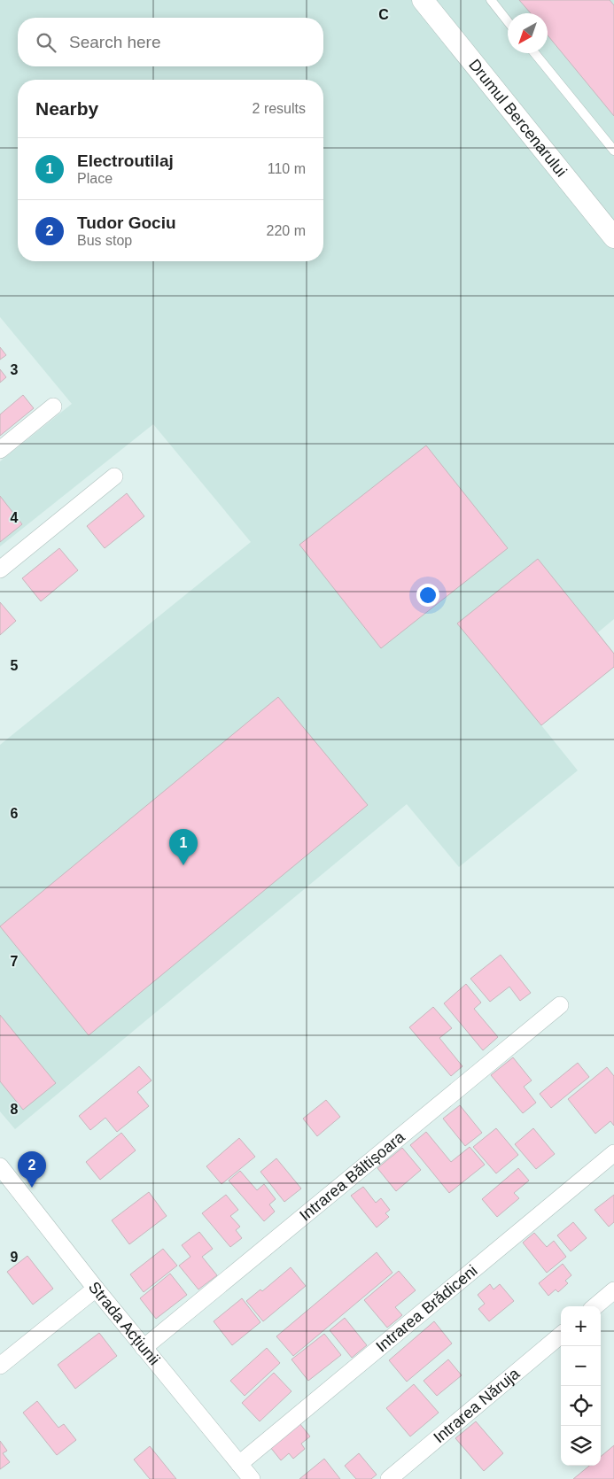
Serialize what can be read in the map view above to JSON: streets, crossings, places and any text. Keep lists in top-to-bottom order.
{
  "streets": {
    "street": [
      "Drumul Bercenarului",
      "Intrarea Băltișoara",
      "Intrarea Brădiceni",
      "Strada Acțiunii",
      "Intrarea Năruja"
    ]
  },
  "crossings": [
    ["Intrarea Băltișoara", "Strada Acțiunii"],
    ["Intrarea Brădiceni", "Strada Acțiunii"]
  ],
  "north": "bottom left",
  "page": {
    "search": "Search here",
    "heading": ["Nearby", "2 results"],
    "list": [
      {
        "mark": "1",
        "name": "Electroutilaj",
        "note": "Place",
        "value": "110 m"
      },
      {
        "mark": "2",
        "name": "Tudor Gociu",
        "note": "Bus stop",
        "value": "220 m"
      }
    ],
    "pins": ["1", "2"],
    "map_buttons": ["+", "−"]
  },
  "grid": {
    "columns": ["C"],
    "rows": [
      "3",
      "4",
      "5",
      "6",
      "7",
      "8",
      "9"
    ]
  }
}
